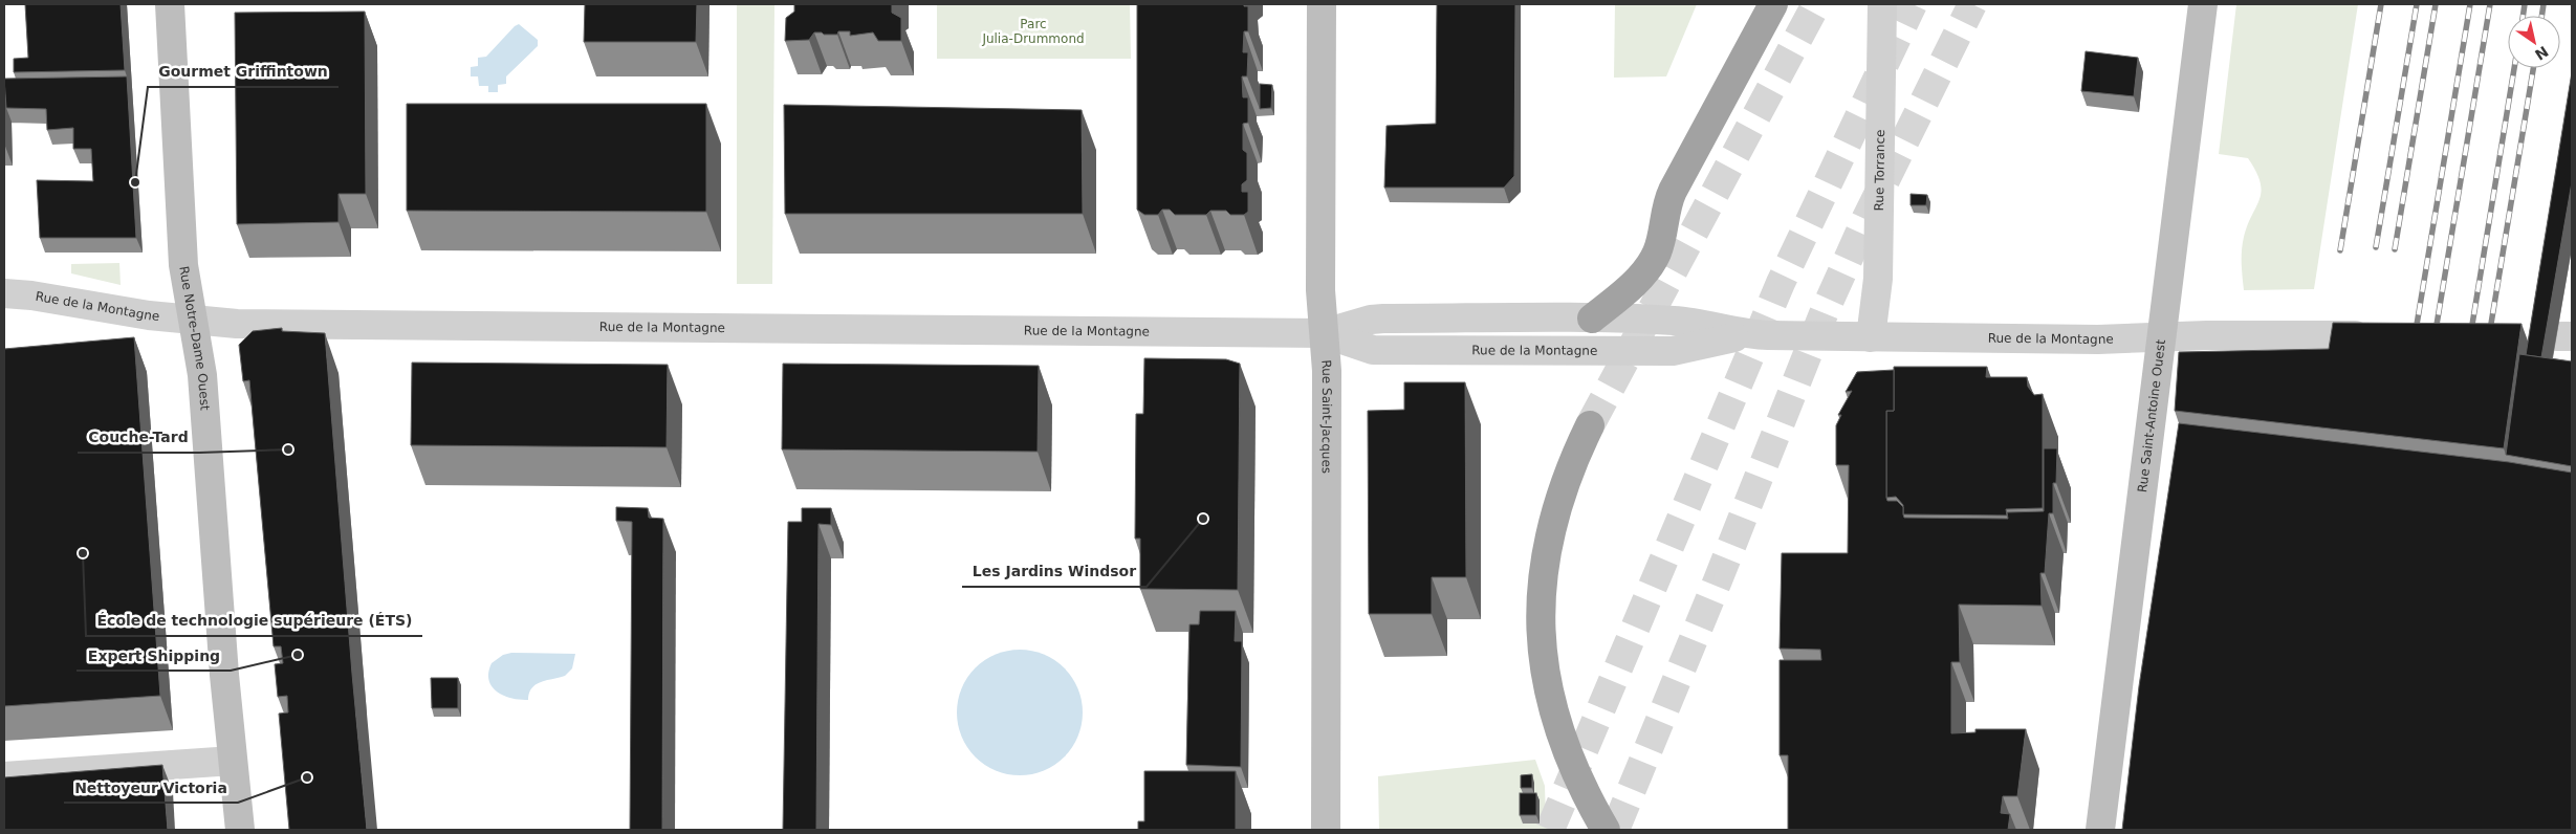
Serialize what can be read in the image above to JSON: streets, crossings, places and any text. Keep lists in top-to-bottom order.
{
  "streets": {
    "main road": ["Rue Notre-Dame Ouest", "Rue Saint-Jacques", "Rue Saint-Antoine Ouest"],
    "street": ["Rue Torrance", "Rue de la Montagne"]
  },
  "crossings": [
    ["Rue Torrance", "Rue de la Montagne"],
    ["Rue de la Montagne", "Rue Notre-Dame Ouest"],
    ["Rue de la Montagne", "Rue Saint-Jacques"],
    ["Rue de la Montagne", "Rue Saint-Antoine Ouest"]
  ],
  "parks": ["Parc Julia-Drummond"],
  "places": [
    "Gourmet Griffintown",
    "Couche-Tard",
    "Les Jardins Windsor",
    "École de technologie supérieure (ÉTS)",
    "Expert Shipping",
    "Nettoyeur Victoria"
  ],
  "north": "bottom right"
}
